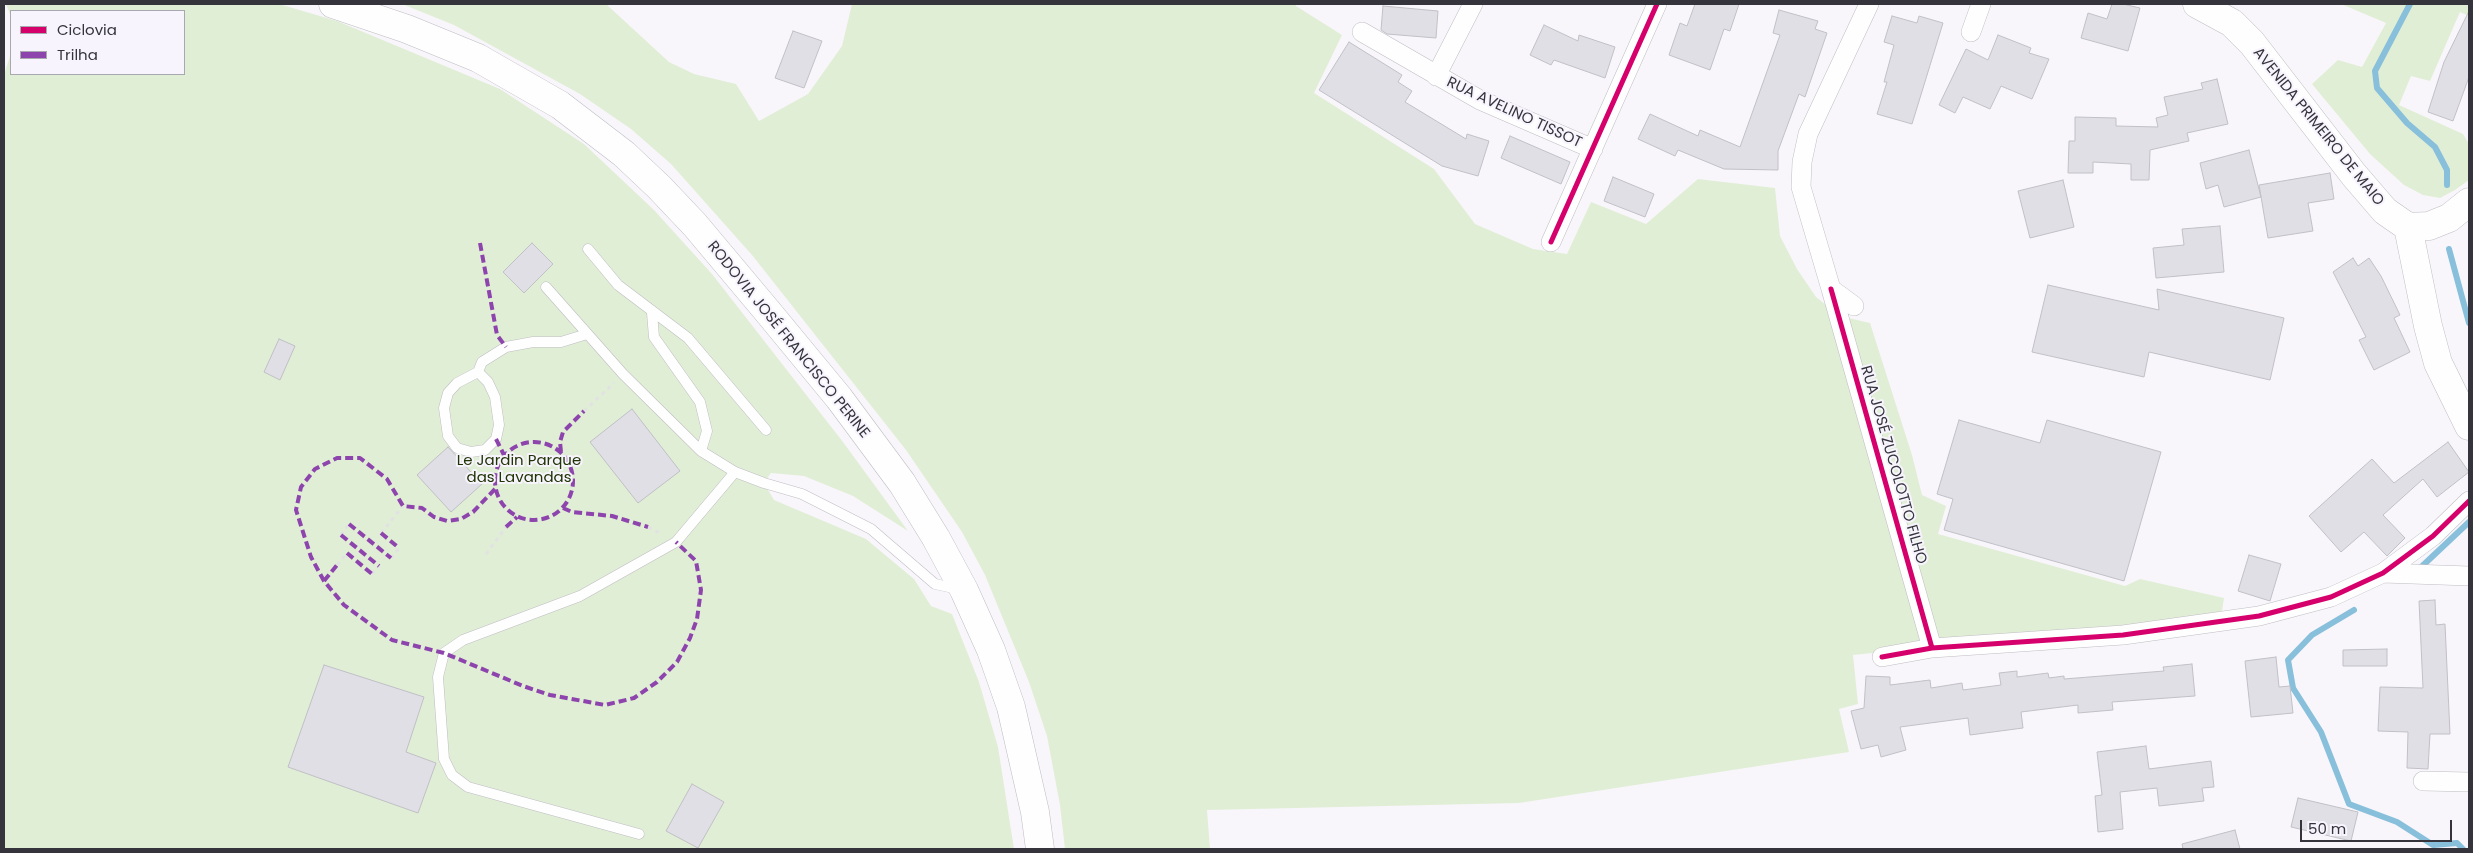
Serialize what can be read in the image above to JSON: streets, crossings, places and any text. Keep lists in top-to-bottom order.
{
  "streets": {
    "main road": ["AVENIDA PRIMEIRO DE MAIO", "RODOVIA JOSÉ FRANCISCO PERINE"],
    "street": ["RUA AVELINO TISSOT", "RUA JOSÉ ZUCOLOTTO FILHO"]
  },
  "parks": ["Le Jardin Parque das Lavandas"],
  "legend": ["Ciclovia", "Trilha"],
  "scale_bar": "50 m"
}
